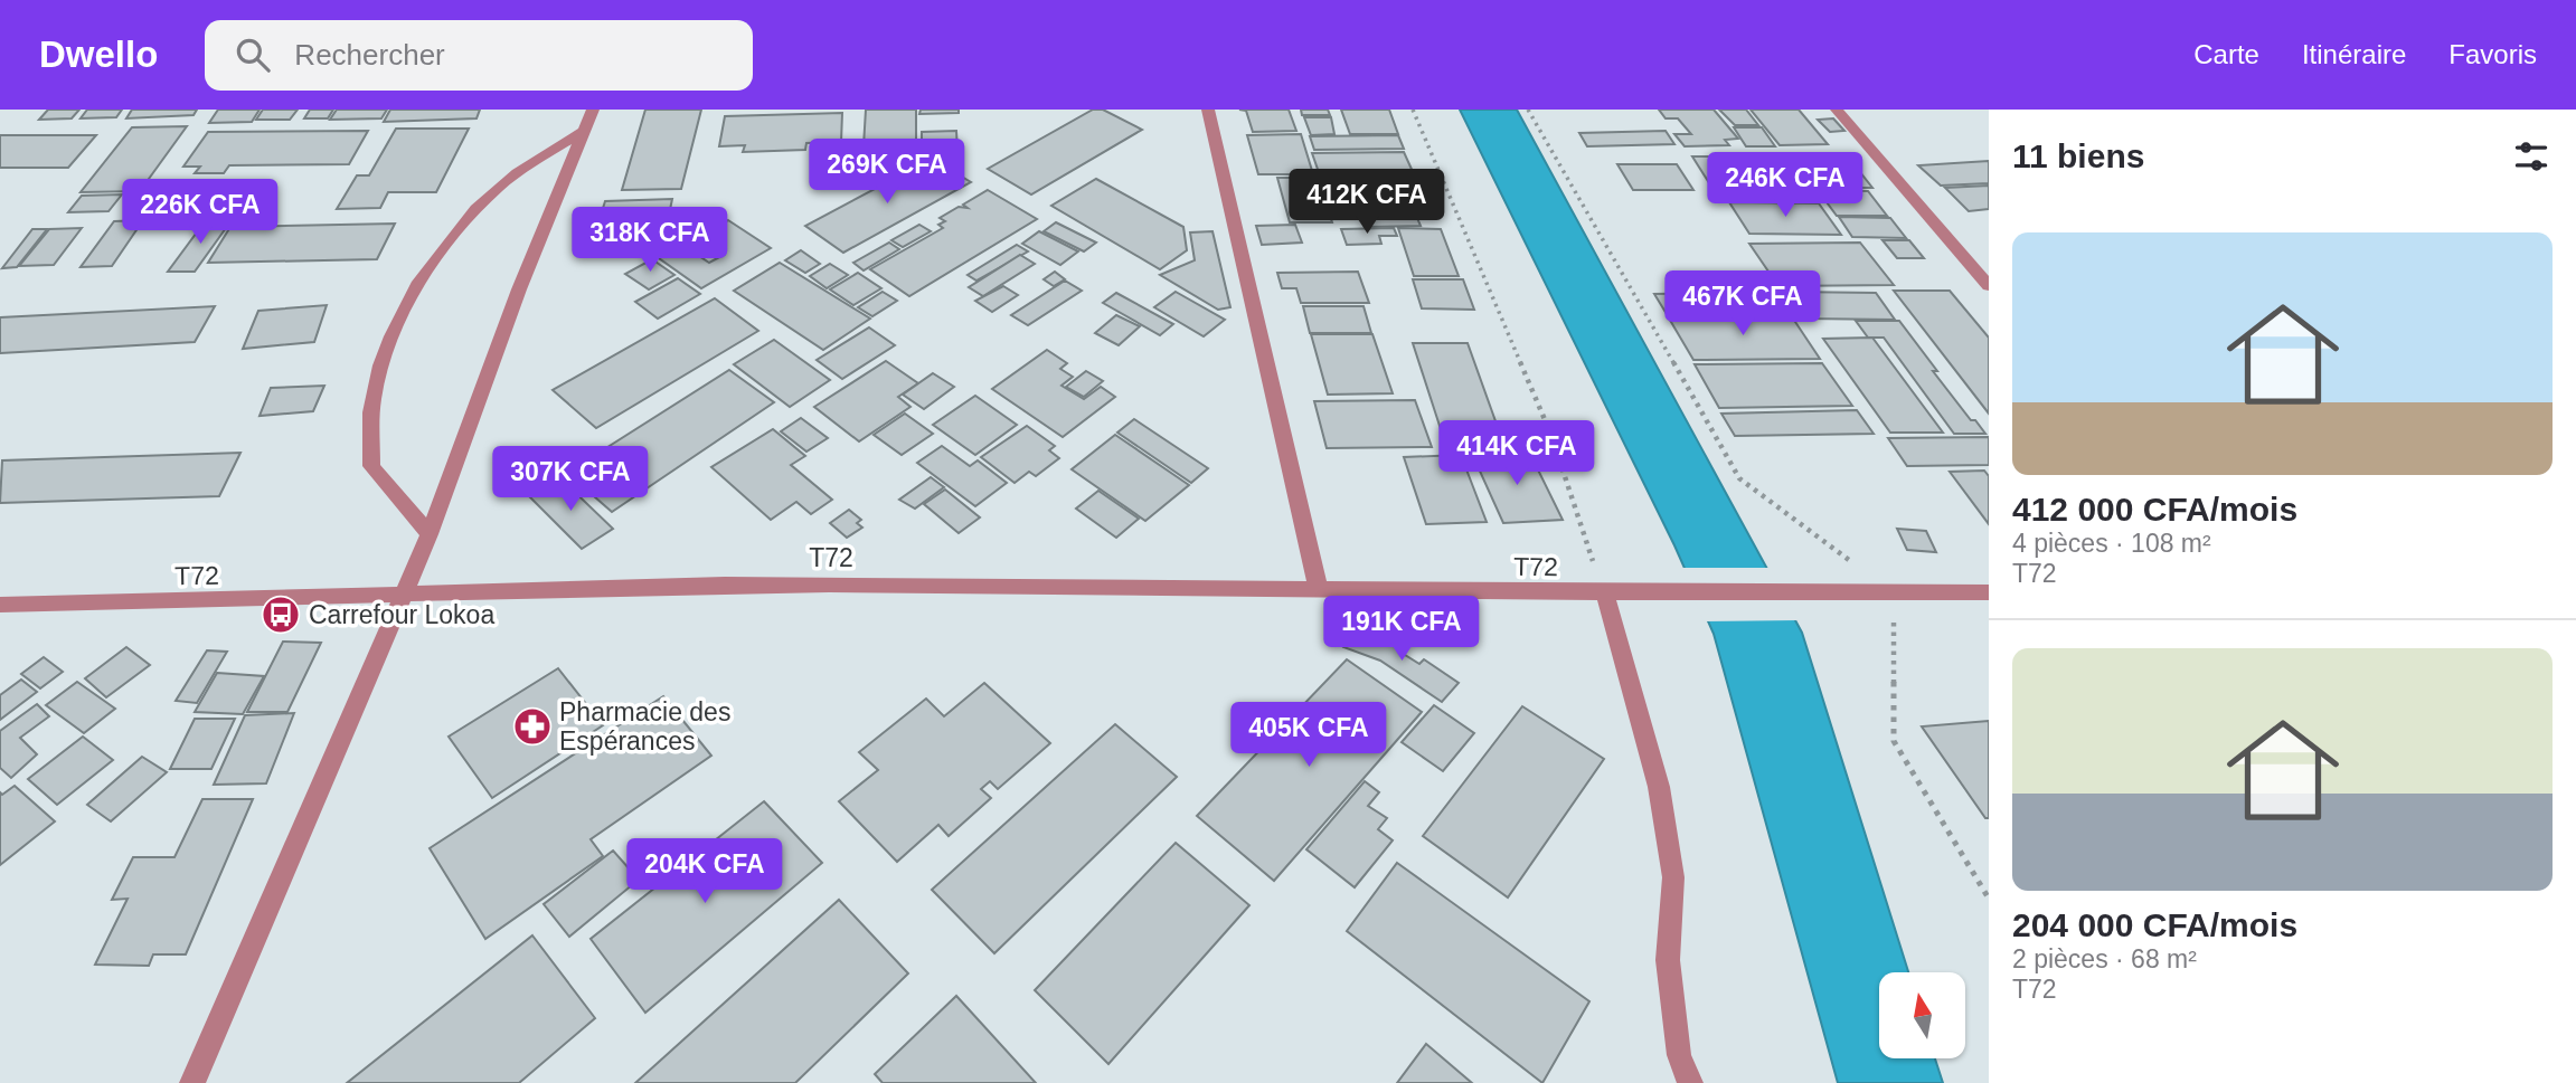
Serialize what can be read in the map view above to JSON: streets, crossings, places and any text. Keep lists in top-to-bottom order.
{
  "streets": {
    "street": ["T72"]
  },
  "places": {
    "bus stop": ["Carrefour Lokoa"],
    "pharmacy": ["Pharmacie des Espérances"]
  },
  "north": "top",
  "page": {
    "header": "Dwello",
    "search": "Rechercher",
    "nav": ["Carte", "Itinéraire", "Favoris"],
    "heading": "11 biens",
    "price": [
      "269K CFA",
      "246K CFA",
      "412K CFA",
      "226K CFA",
      "318K CFA",
      "467K CFA",
      "414K CFA",
      "307K CFA",
      "191K CFA",
      "405K CFA",
      "204K CFA"
    ],
    "list": [
      {
        "name": "412 000 CFA/mois",
        "note": "4 pièces · 108 m² · T72"
      },
      {
        "name": "204 000 CFA/mois",
        "note": "2 pièces · 68 m² · T72"
      }
    ]
  }
}
